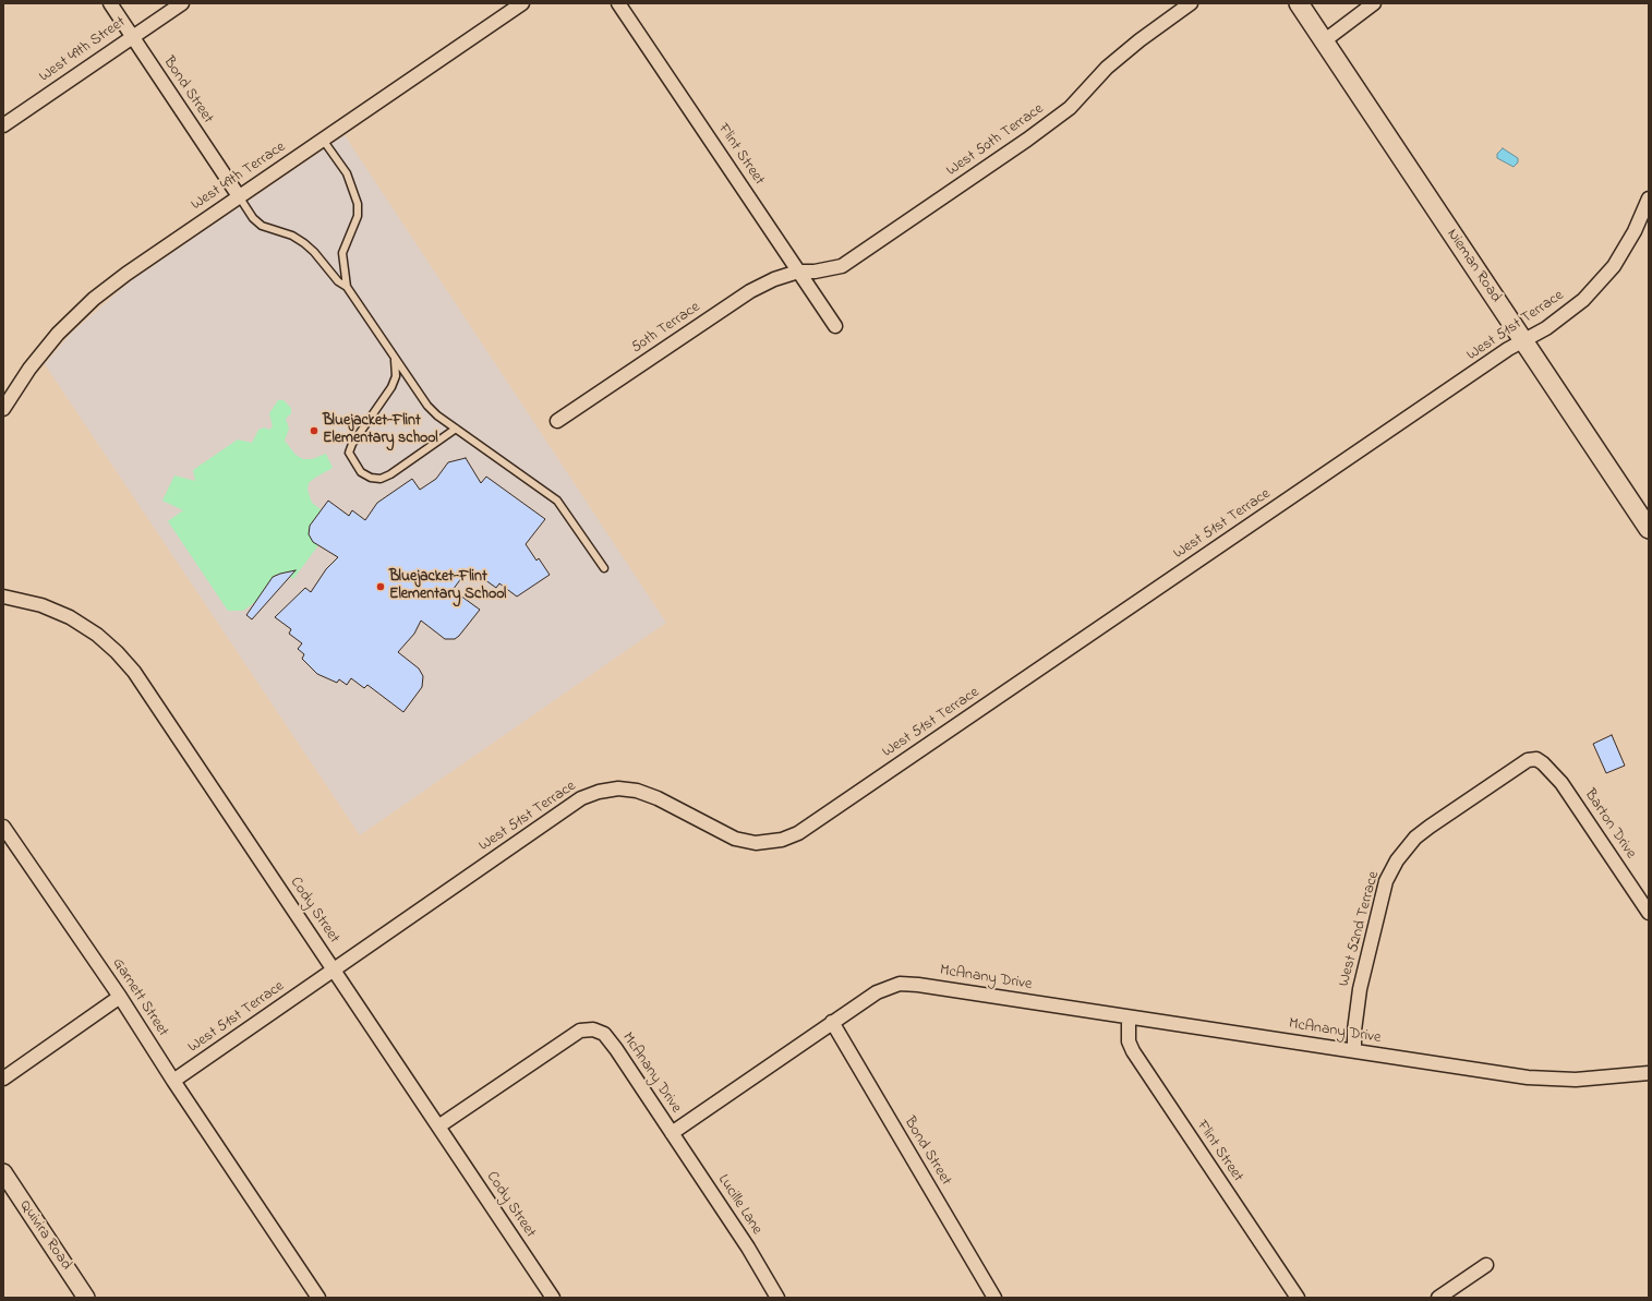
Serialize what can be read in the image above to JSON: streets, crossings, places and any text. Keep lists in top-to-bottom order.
{
  "streets": {
    "main road": ["Nieman Road"],
    "street": [
      "West 49th Street",
      "Bond Street",
      "West 50th Terrace",
      "Flint Street",
      "West 49th Terrace",
      "West 51st Terrace",
      "50th Terrace",
      "Barton Drive",
      "Cody Street",
      "West 52nd Terrace",
      "McAnany Drive",
      "Garnett Street",
      "Lucille Lane",
      "Quivira Road"
    ]
  },
  "crossings": [
    ["West 49th Street", "Bond Street"],
    ["Bond Street", "West 49th Terrace"],
    ["Bond Street", "McAnany Drive"],
    ["West 50th Terrace", "Flint Street"],
    ["West 50th Terrace", "50th Terrace"],
    ["Flint Street", "50th Terrace"],
    ["Flint Street", "McAnany Drive"],
    ["Nieman Road", "West 51st Terrace"],
    ["West 51st Terrace", "Cody Street"],
    ["West 51st Terrace", "Garnett Street"],
    ["Barton Drive", "West 52nd Terrace"],
    ["Cody Street", "McAnany Drive"],
    ["West 52nd Terrace", "McAnany Drive"],
    ["McAnany Drive", "Lucille Lane"]
  ],
  "places": ["Bluejacket-Flint Elementary school", "Bluejacket-Flint Elementary School"]
}
